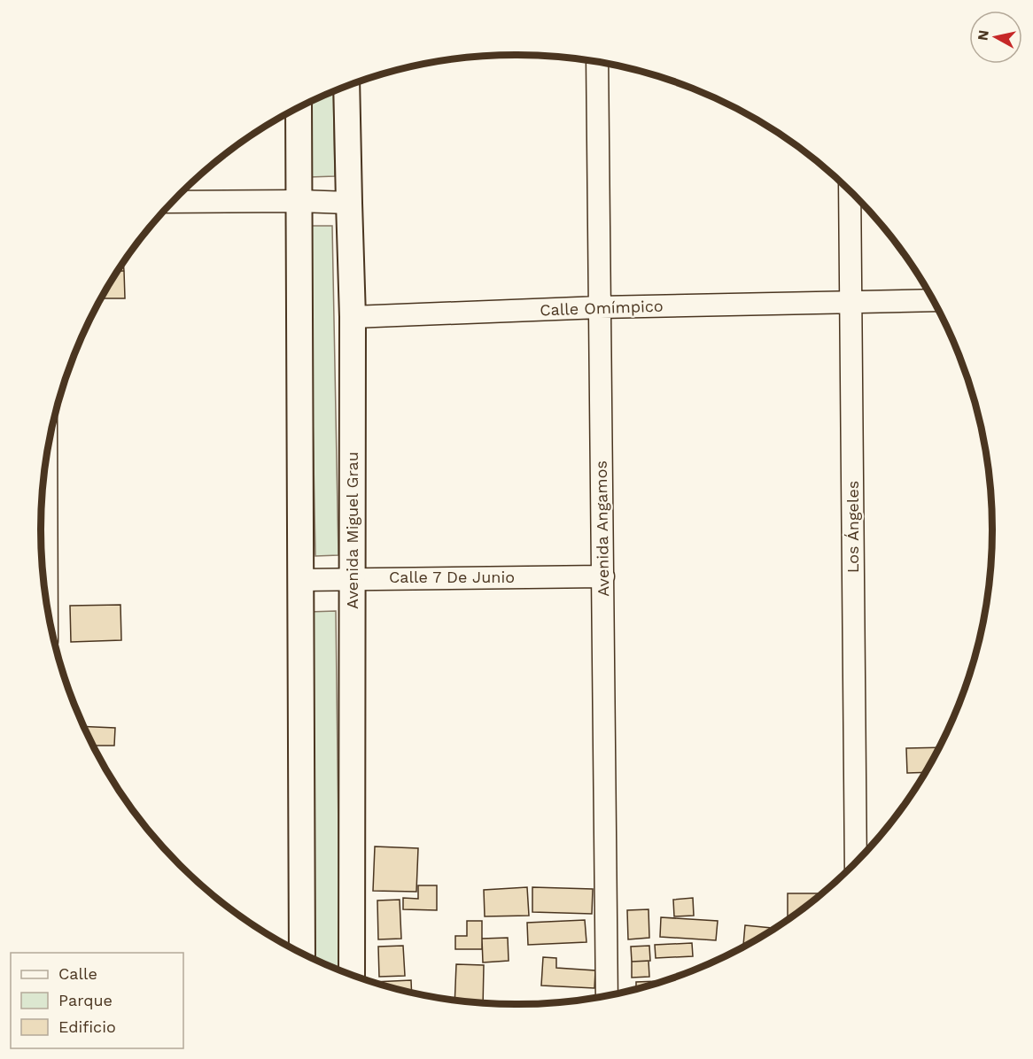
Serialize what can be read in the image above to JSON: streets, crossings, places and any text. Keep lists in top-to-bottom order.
{
  "streets": {
    "street": [
      "Calle Omímpico",
      "Los Ángeles",
      "Avenida Angamos",
      "Avenida Miguel Grau",
      "Calle 7 De Junio"
    ]
  },
  "crossings": [
    ["Calle Omímpico", "Los Ángeles"],
    ["Calle Omímpico", "Avenida Angamos"],
    ["Calle Omímpico", "Avenida Miguel Grau"],
    ["Avenida Angamos", "Calle 7 De Junio"],
    ["Avenida Miguel Grau", "Calle 7 De Junio"]
  ],
  "legend": ["Calle", "Parque", "Edificio"],
  "north": "left"
}
